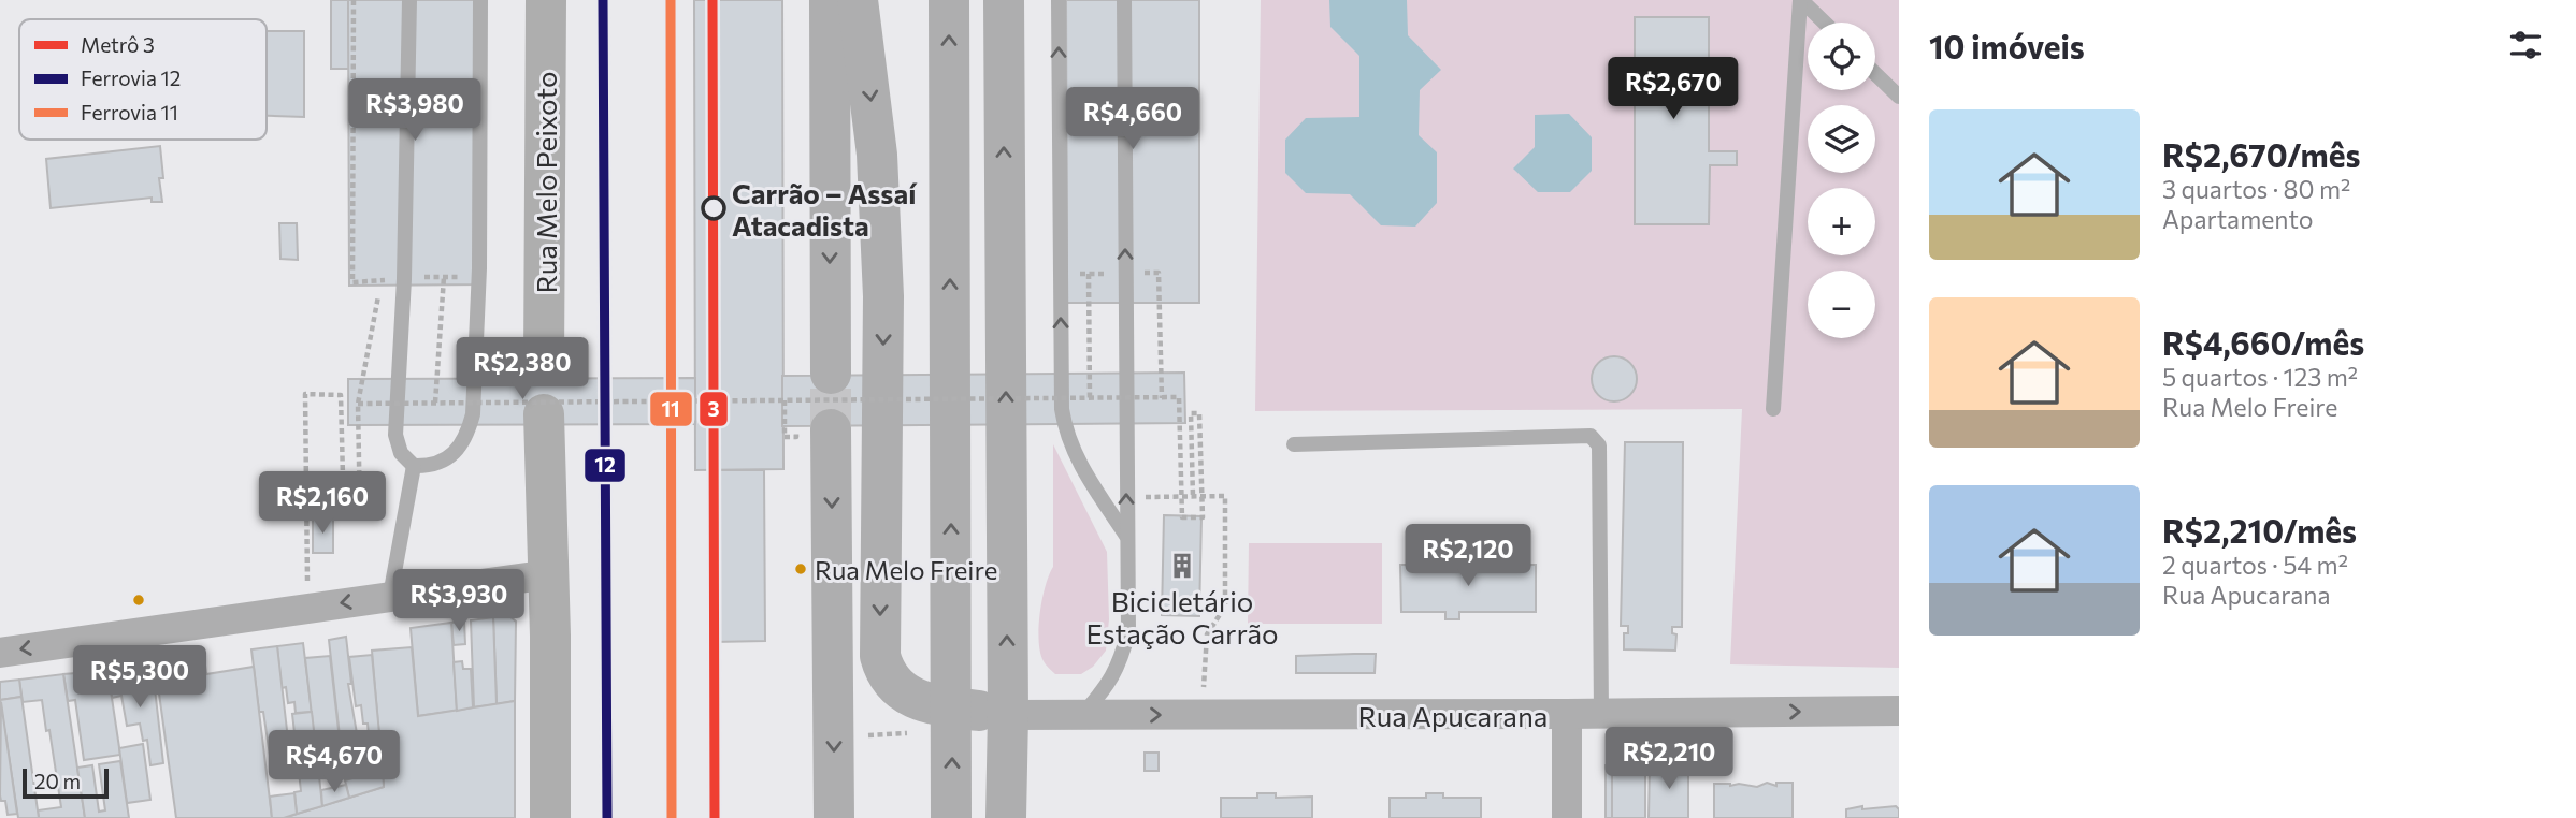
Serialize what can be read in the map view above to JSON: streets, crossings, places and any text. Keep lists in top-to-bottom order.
{
  "streets": {
    "main road": ["Rua Melo Peixoto"],
    "street": ["Rua Apucarana"]
  },
  "one_way": ["Rua Apucarana"],
  "places": {
    "other": ["Carrão – Assaí Atacadista", "Rua Melo Freire"],
    "building": ["Bicicletário Estação Carrão"]
  },
  "lines": ["metro line 3", "rail line 12", "rail line 11"],
  "legend": ["Metrô 3", "Ferrovia 12", "Ferrovia 11"],
  "scale_bar": "20 m",
  "page": {
    "heading": "10 imóveis",
    "map_buttons": ["+", "−"],
    "price": [
      "R$2,670",
      "R$3,980",
      "R$4,660",
      "R$2,380",
      "R$2,160",
      "R$2,120",
      "R$3,930",
      "R$5,300",
      "R$2,210",
      "R$4,670"
    ],
    "list": [
      {
        "name": "R$2,670/mês",
        "note": "3 quartos · 80 m² · Apartamento"
      },
      {
        "name": "R$4,660/mês",
        "note": "5 quartos · 123 m² · Rua Melo Freire"
      },
      {
        "name": "R$2,210/mês",
        "note": "2 quartos · 54 m² · Rua Apucarana"
      }
    ],
    "scale": "20 m"
  }
}
